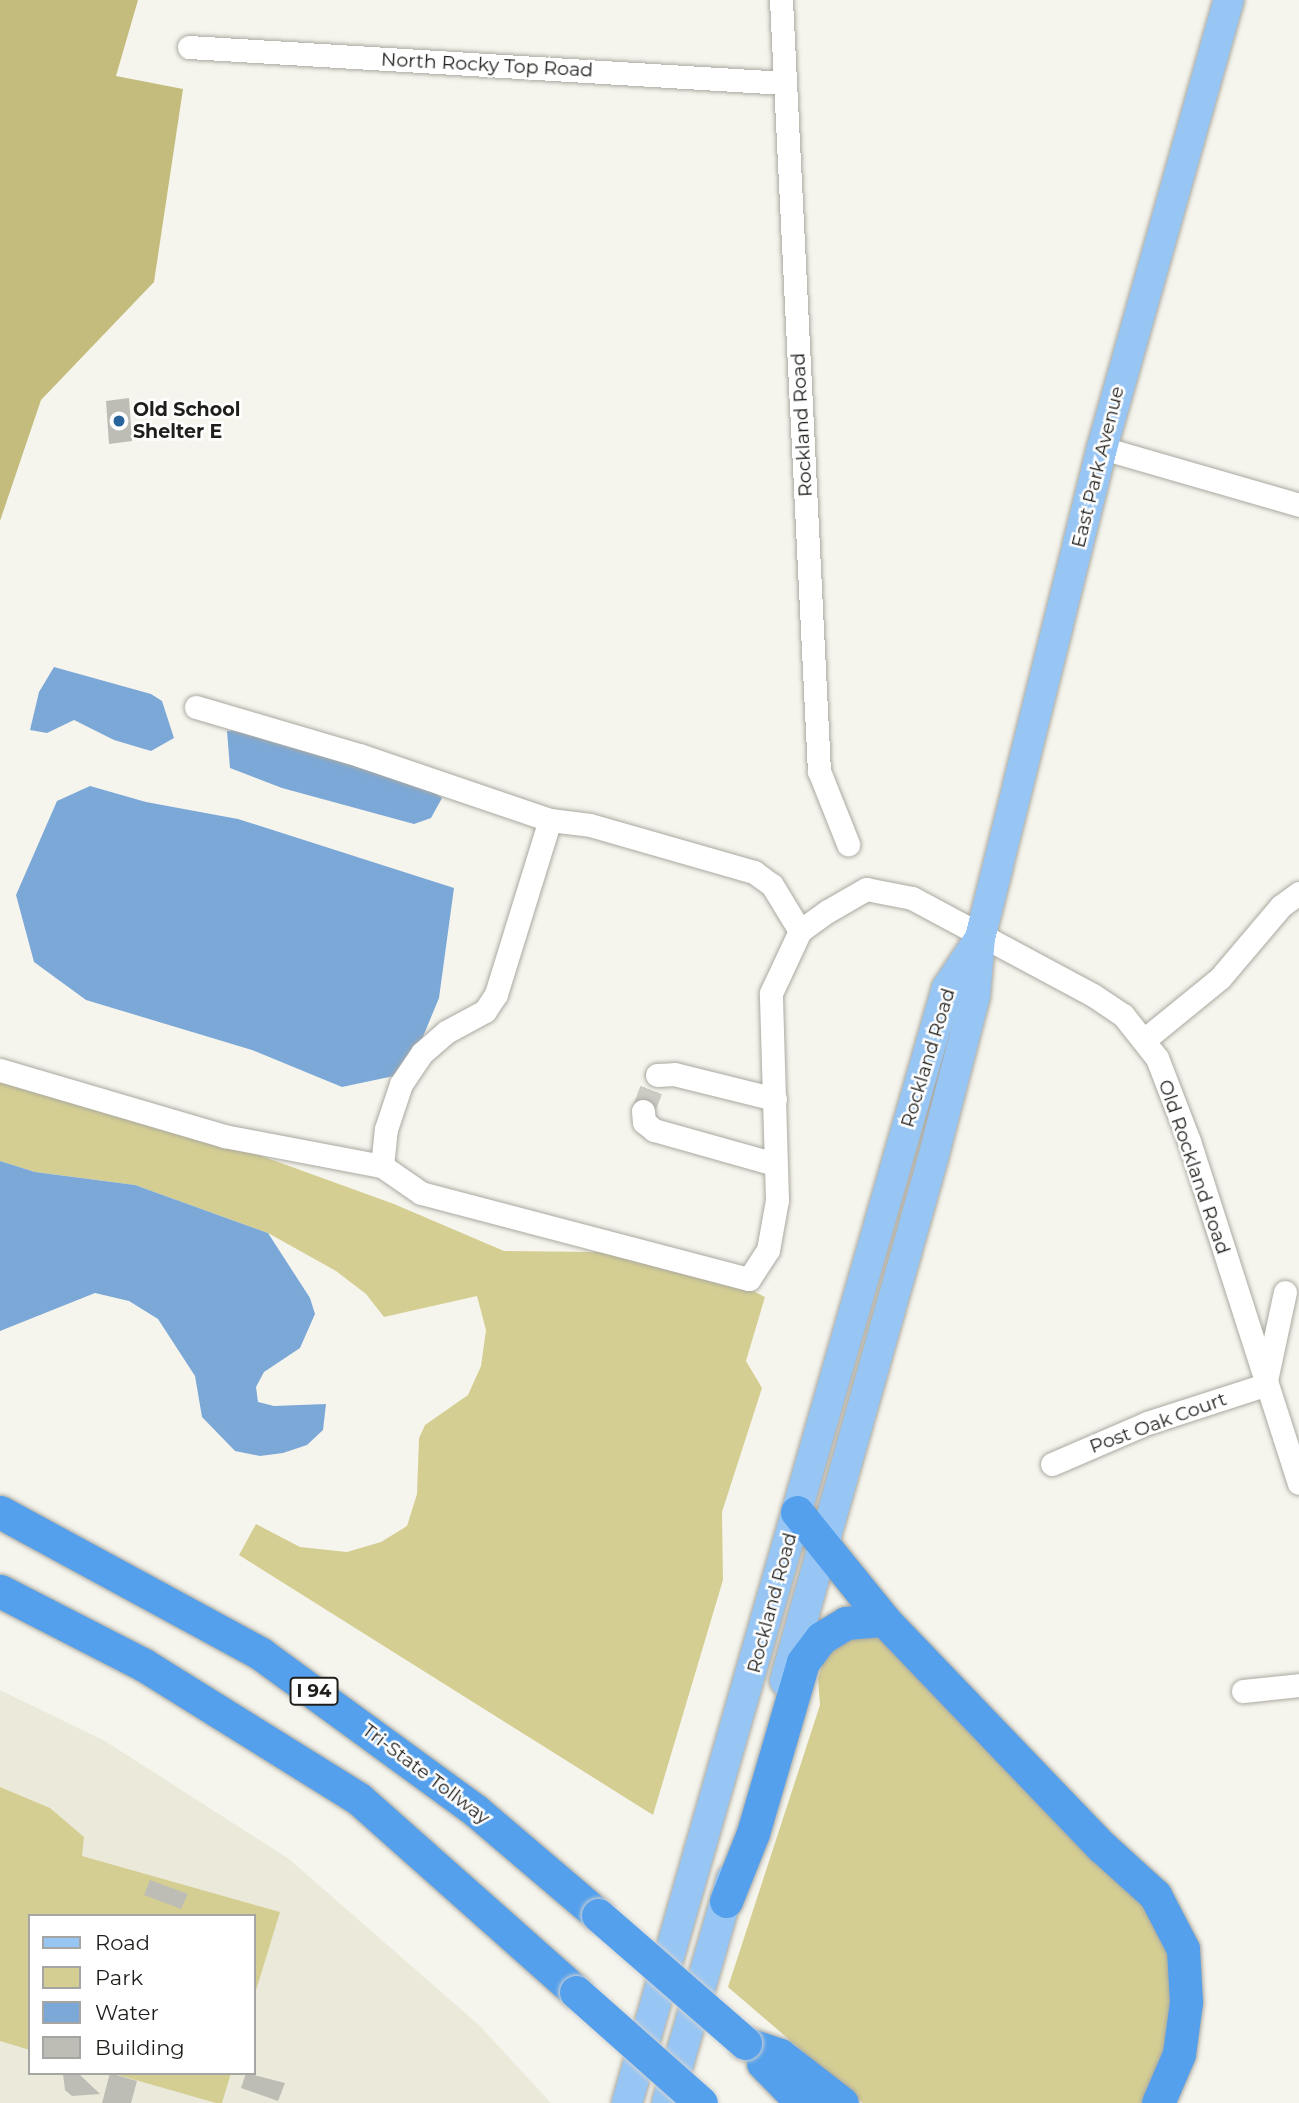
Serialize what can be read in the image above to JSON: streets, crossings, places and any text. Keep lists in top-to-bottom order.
{
  "streets": {
    "highway": ["I 94", "Tri-State Tollway"],
    "main road": ["Rockland Road", "East Park Avenue"],
    "street": ["North Rocky Top Road", "Old Rockland Road", "Post Oak Court"]
  },
  "crossings": [
    ["North Rocky Top Road", "Rockland Road"],
    ["Rockland Road", "East Park Avenue"],
    ["Rockland Road", "Old Rockland Road"],
    ["East Park Avenue", "Old Rockland Road"],
    ["Old Rockland Road", "Post Oak Court"]
  ],
  "places": ["Old School Shelter E"],
  "legend": [
    "Road",
    "Park",
    "Water",
    "Building"
  ]
}
